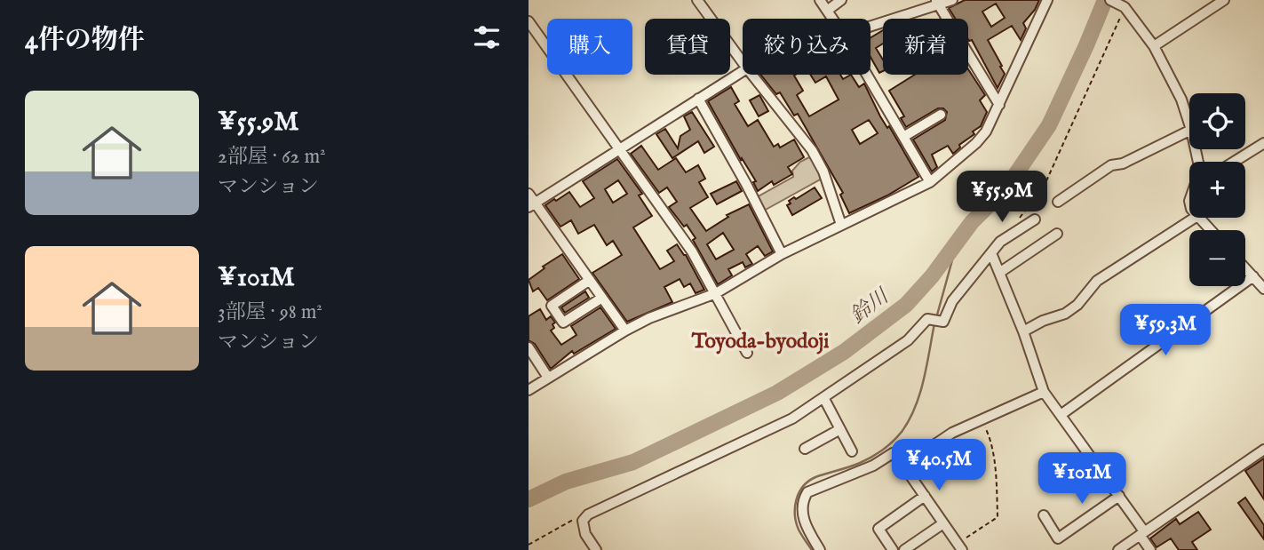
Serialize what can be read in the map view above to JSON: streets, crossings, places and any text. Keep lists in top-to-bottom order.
{
  "districts": ["Toyoda-byodoji"],
  "water": ["鈴川"],
  "page": {
    "heading": "4件の物件",
    "chip": [
      "購入",
      "賃貸",
      "絞り込み",
      "新着"
    ],
    "list": [
      {
        "name": "¥55.9M",
        "note": "2部屋 · 62 m² · マンション"
      },
      {
        "name": "¥101M",
        "note": "3部屋 · 98 m² · マンション"
      }
    ],
    "map_buttons": ["+", "−"],
    "price": [
      "¥55.9M",
      "¥59.3M",
      "¥40.5M",
      "¥101M"
    ]
  }
}
